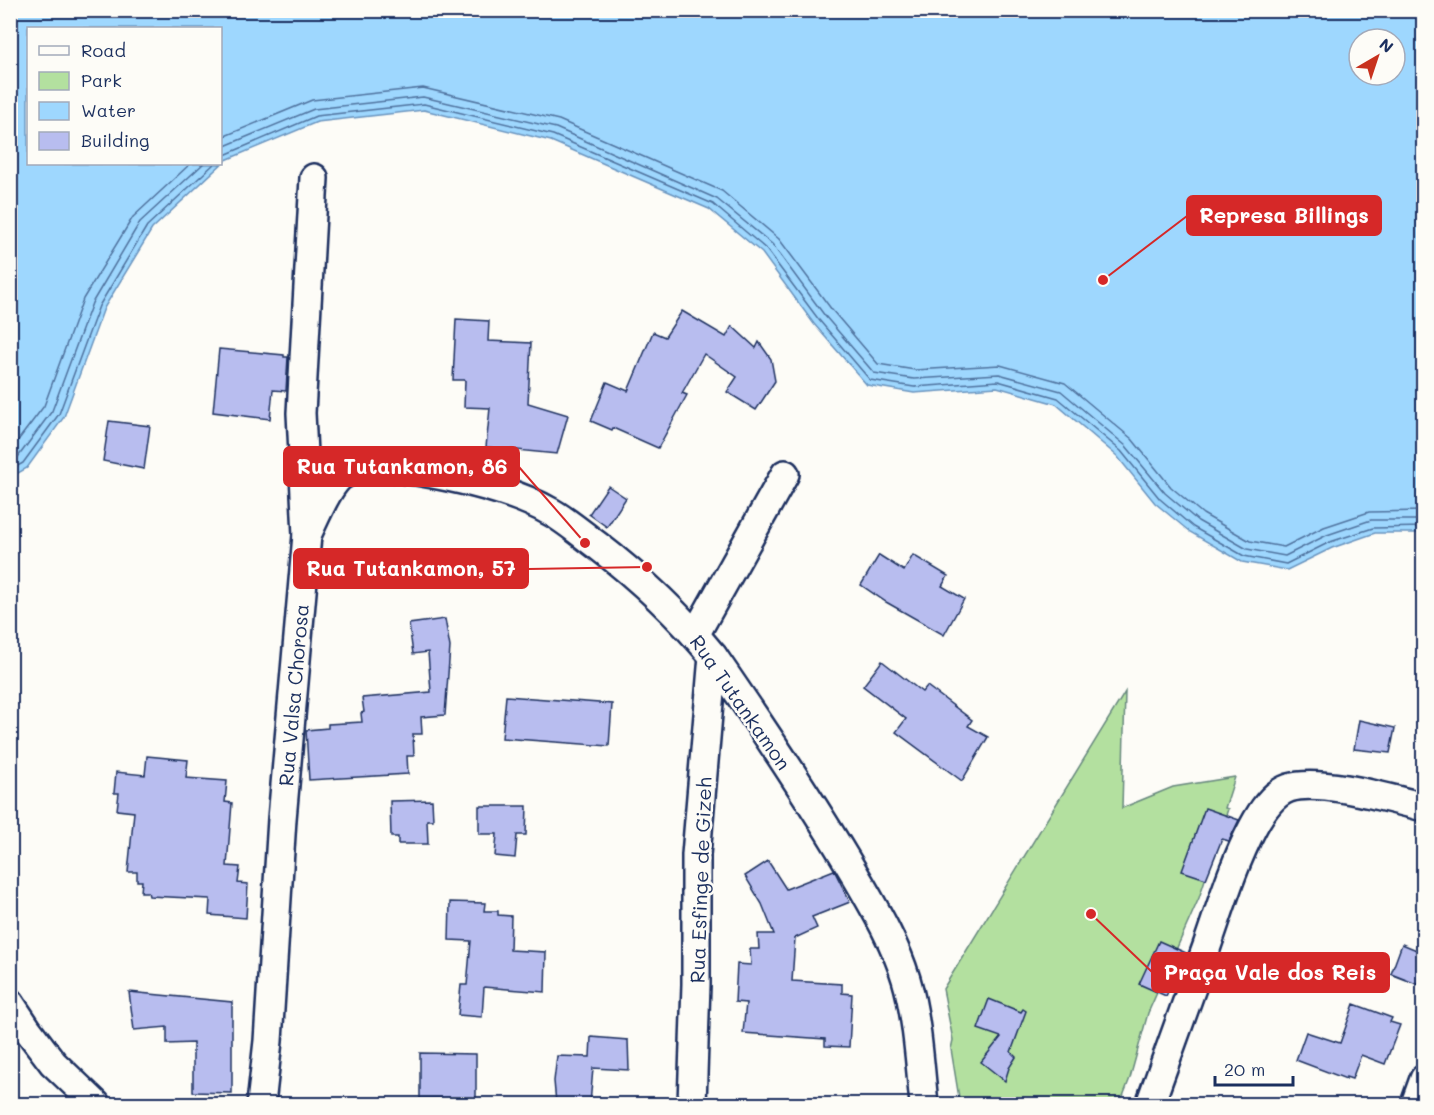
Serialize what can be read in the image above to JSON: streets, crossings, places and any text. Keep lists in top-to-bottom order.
{
  "streets": {
    "street": ["Rua Valsa Chorosa", "Rua Tutankamon", "Rua Esfinge de Gizeh"]
  },
  "crossings": [
    ["Rua Valsa Chorosa", "Rua Tutankamon"],
    ["Rua Tutankamon", "Rua Esfinge de Gizeh"]
  ],
  "places": [
    "Represa Billings",
    "Rua Tutankamon, 86",
    "Rua Tutankamon, 57",
    "Praça Vale dos Reis"
  ],
  "legend": [
    "Road",
    "Park",
    "Water",
    "Building"
  ],
  "scale_bar": "20 m",
  "north": "top right"
}
